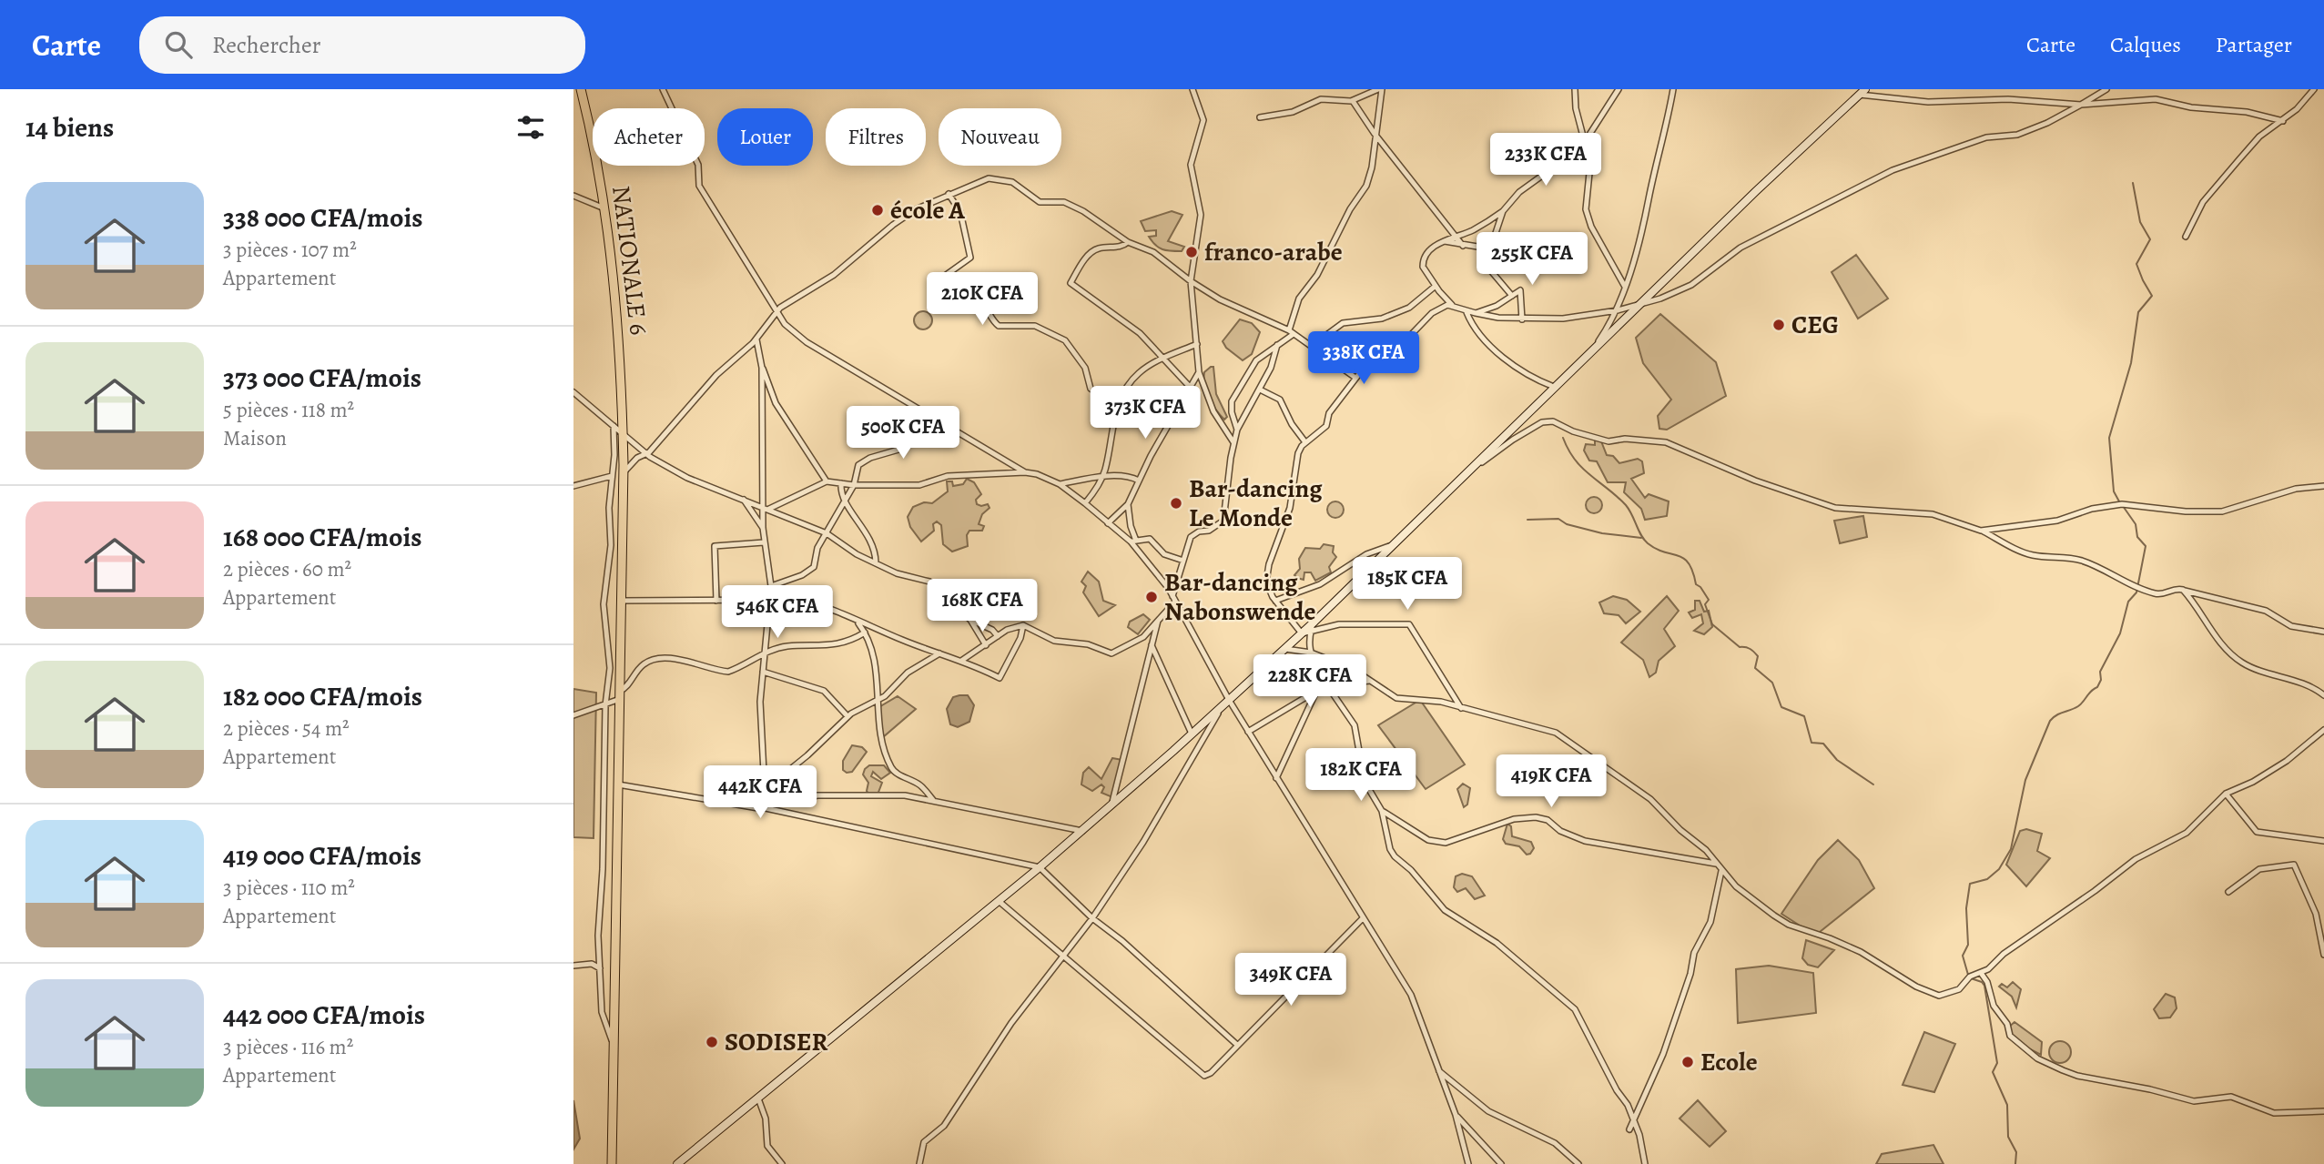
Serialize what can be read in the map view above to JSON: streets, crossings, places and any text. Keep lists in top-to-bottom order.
{
  "streets": {
    "main road": ["NATIONALE 6"]
  },
  "places": [
    "école A",
    "franco-arabe",
    "CEG",
    "Bar-dancing Le Monde",
    "Bar-dancing Nabonswende",
    "SODISER",
    "Ecole"
  ],
  "page": {
    "header": "Carte",
    "search": "Rechercher",
    "nav": ["Carte", "Calques", "Partager"],
    "heading": "14 biens",
    "chip": [
      "Acheter",
      "Louer",
      "Filtres",
      "Nouveau"
    ],
    "price": [
      "233K CFA",
      "255K CFA",
      "210K CFA",
      "338K CFA",
      "373K CFA",
      "500K CFA",
      "185K CFA",
      "168K CFA",
      "546K CFA",
      "228K CFA",
      "182K CFA",
      "419K CFA",
      "442K CFA",
      "349K CFA"
    ],
    "list": [
      {
        "name": "338 000 CFA/mois",
        "note": "3 pièces · 107 m² · Appartement"
      },
      {
        "name": "373 000 CFA/mois",
        "note": "5 pièces · 118 m² · Maison"
      },
      {
        "name": "168 000 CFA/mois",
        "note": "2 pièces · 60 m² · Appartement"
      },
      {
        "name": "182 000 CFA/mois",
        "note": "2 pièces · 54 m² · Appartement"
      },
      {
        "name": "419 000 CFA/mois",
        "note": "3 pièces · 110 m² · Appartement"
      },
      {
        "name": "442 000 CFA/mois",
        "note": "3 pièces · 116 m² · Appartement"
      }
    ]
  }
}
